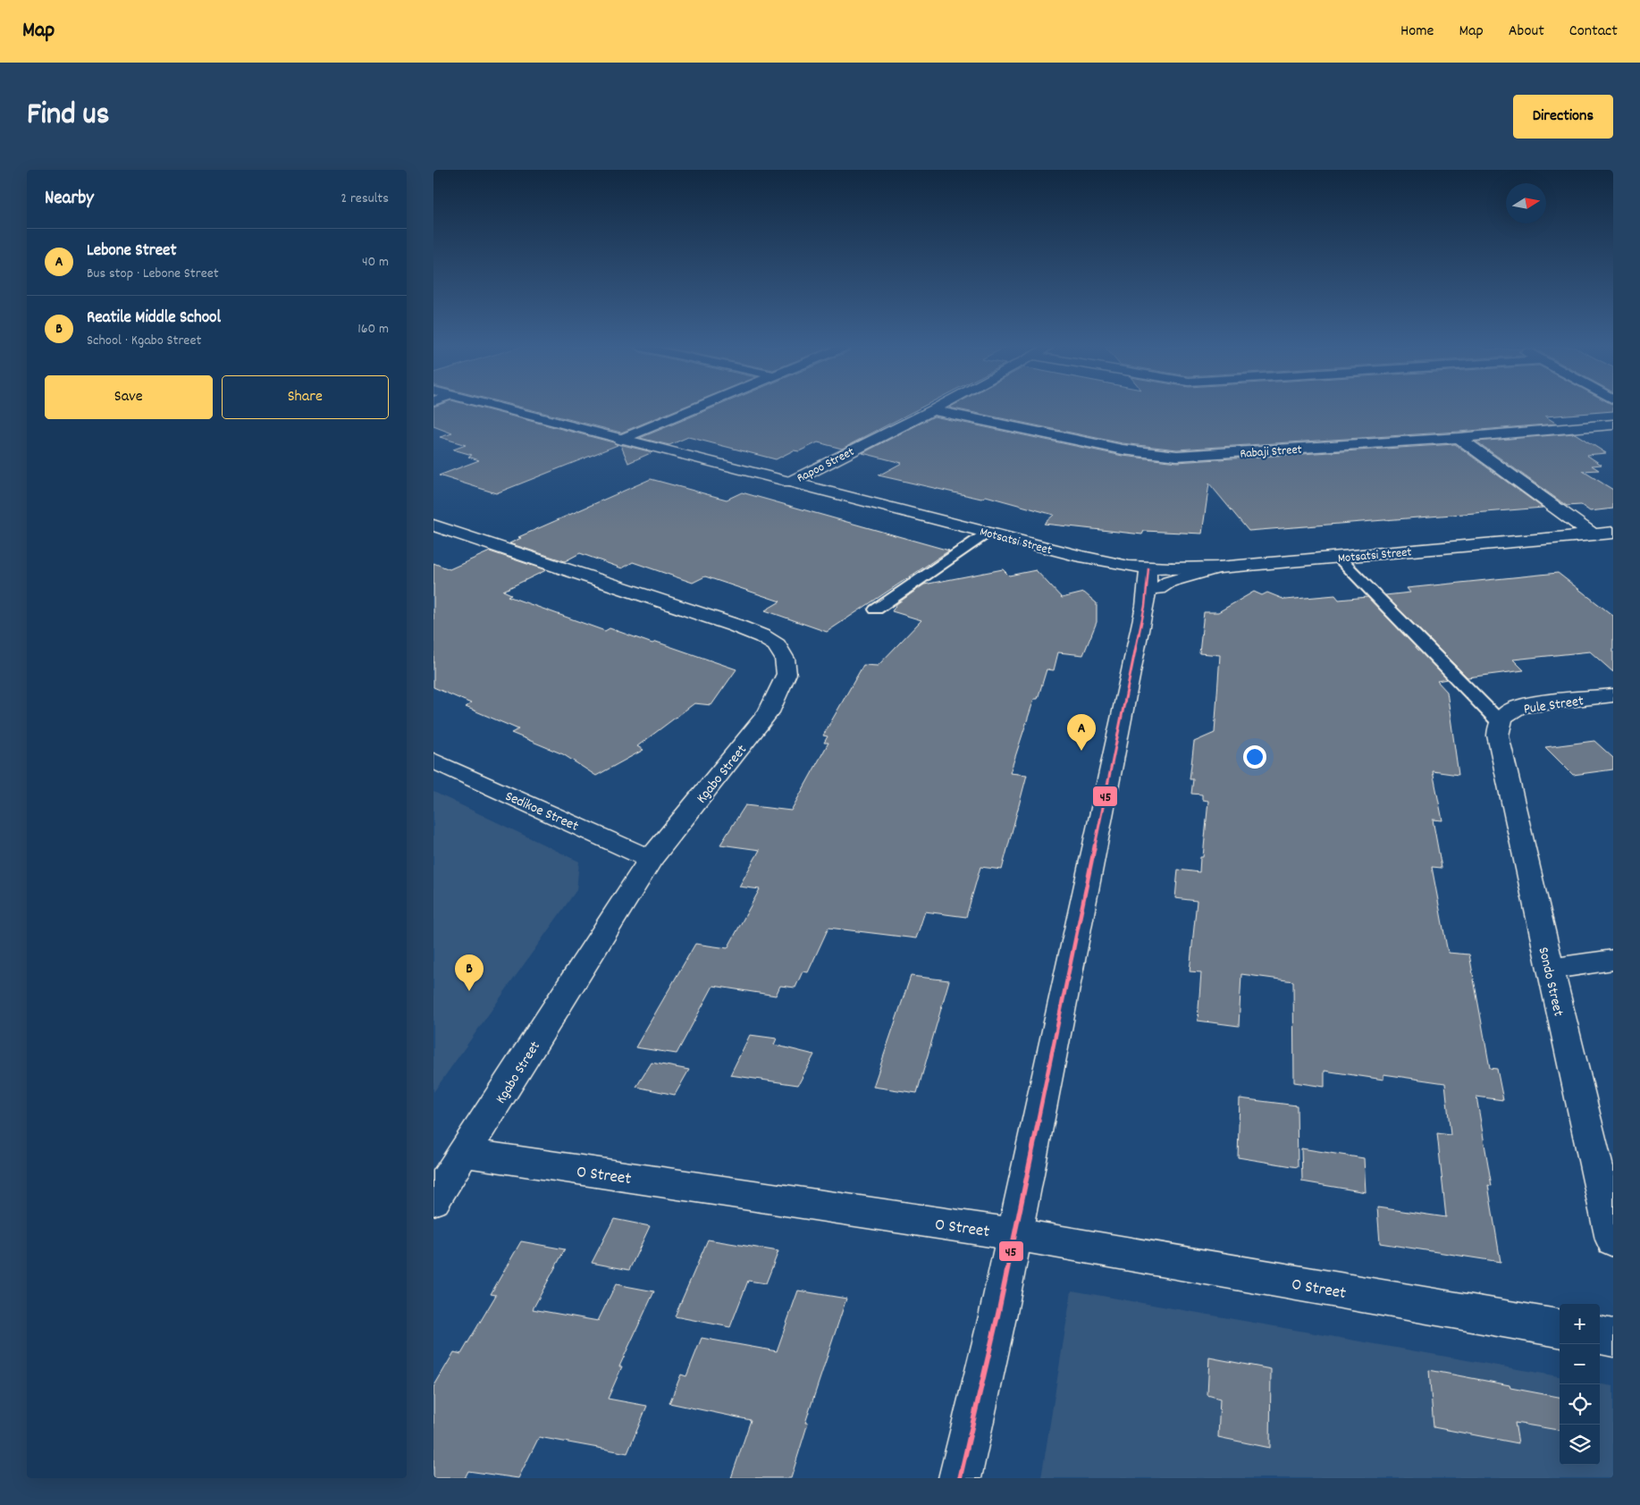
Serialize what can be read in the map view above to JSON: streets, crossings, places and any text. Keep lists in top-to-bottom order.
{
  "streets": {
    "street": [
      "Rabaji Street",
      "Rapoo Street",
      "Motsatsi Street",
      "Pule Street",
      "Kgabo Street",
      "Sedikoe Street",
      "Sondo Street",
      "O Street"
    ]
  },
  "crossings": [
    ["Rabaji Street", "Rapoo Street"],
    ["Rapoo Street", "Motsatsi Street"],
    ["Pule Street", "Sondo Street"],
    ["Kgabo Street", "Sedikoe Street"],
    ["Kgabo Street", "O Street"]
  ],
  "lines": ["transit line 45"],
  "north": "right",
  "page": {
    "header": "Map",
    "nav": [
      "Home",
      "Map",
      "About",
      "Contact"
    ],
    "title": "Find us",
    "buttons": [
      "Directions",
      ["Save", "Share"]
    ],
    "heading": ["Nearby", "2 results"],
    "list": [
      {
        "mark": "A",
        "name": "Lebone Street",
        "note": "Bus stop · Lebone Street",
        "value": "40 m"
      },
      {
        "mark": "B",
        "name": "Reatile Middle School",
        "note": "School · Kgabo Street",
        "value": "160 m"
      }
    ],
    "pins": ["A", "B"],
    "map_buttons": ["+", "−"]
  }
}
